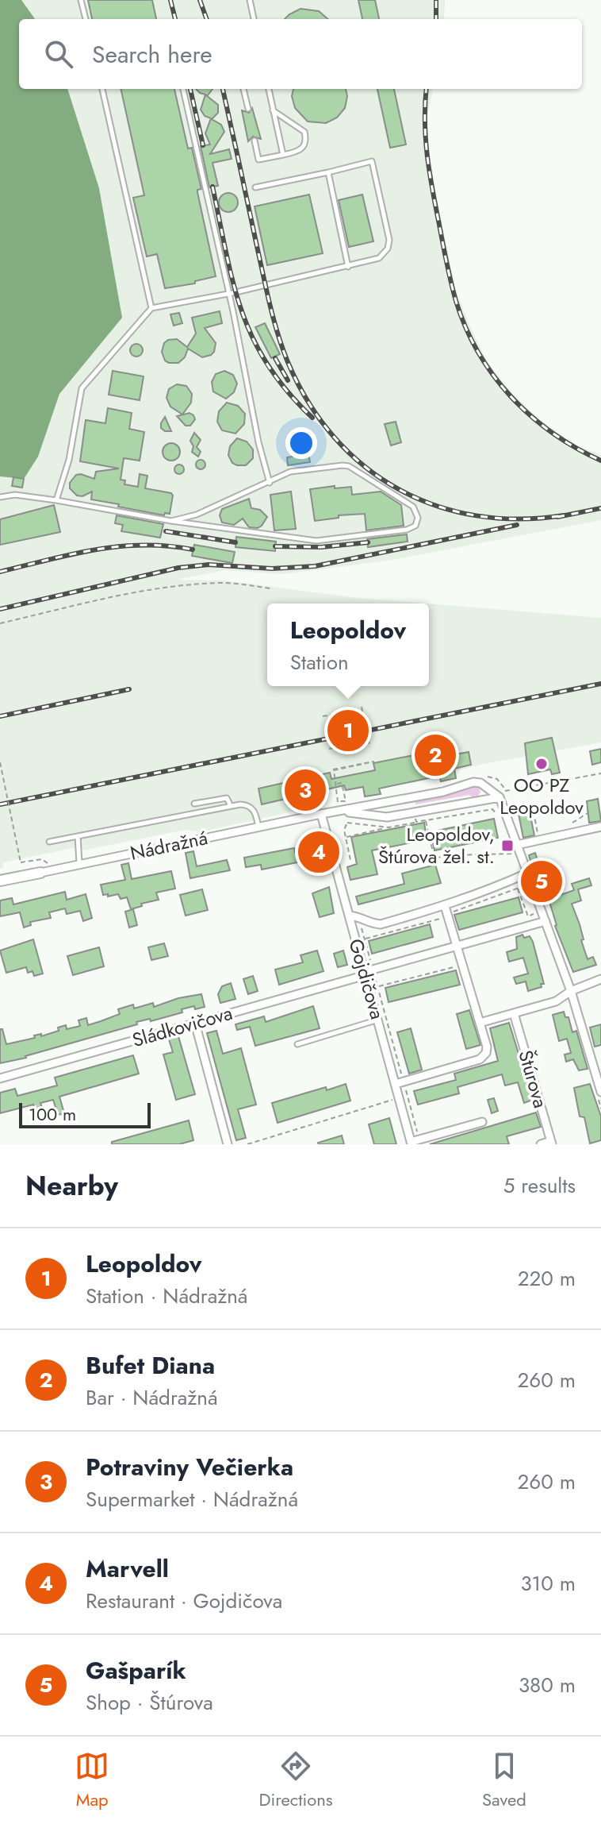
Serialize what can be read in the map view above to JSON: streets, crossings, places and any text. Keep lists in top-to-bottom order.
{
  "streets": {
    "street": [
      "Nádražná",
      "Gojdičova",
      "Sládkovičova",
      "Štúrova"
    ]
  },
  "crossings": [
    ["Nádražná", "Gojdičova"],
    ["Gojdičova", "Sládkovičova"],
    ["Gojdičova", "Štúrova"]
  ],
  "places": {
    "other": ["OO PZ Leopoldov"],
    "transit": ["Leopoldov, Štúrova žel. st."]
  },
  "scale_bar": "100 m",
  "page": {
    "search": "Search here",
    "popup": ["Leopoldov", "Station"],
    "pins": [
      "1",
      "2",
      "3",
      "4",
      "5"
    ],
    "scale": "100 m",
    "heading": ["Nearby", "5 results"],
    "list": [
      {
        "mark": "1",
        "name": "Leopoldov",
        "note": "Station · Nádražná",
        "value": "220 m"
      },
      {
        "mark": "2",
        "name": "Bufet Diana",
        "note": "Bar · Nádražná",
        "value": "260 m"
      },
      {
        "mark": "3",
        "name": "Potraviny Večierka",
        "note": "Supermarket · Nádražná",
        "value": "260 m"
      },
      {
        "mark": "4",
        "name": "Marvell",
        "note": "Restaurant · Gojdičova",
        "value": "310 m"
      },
      {
        "mark": "5",
        "name": "Gašparík",
        "note": "Shop · Štúrova",
        "value": "380 m"
      }
    ],
    "nav": ["Map", "Directions", "Saved"]
  }
}
